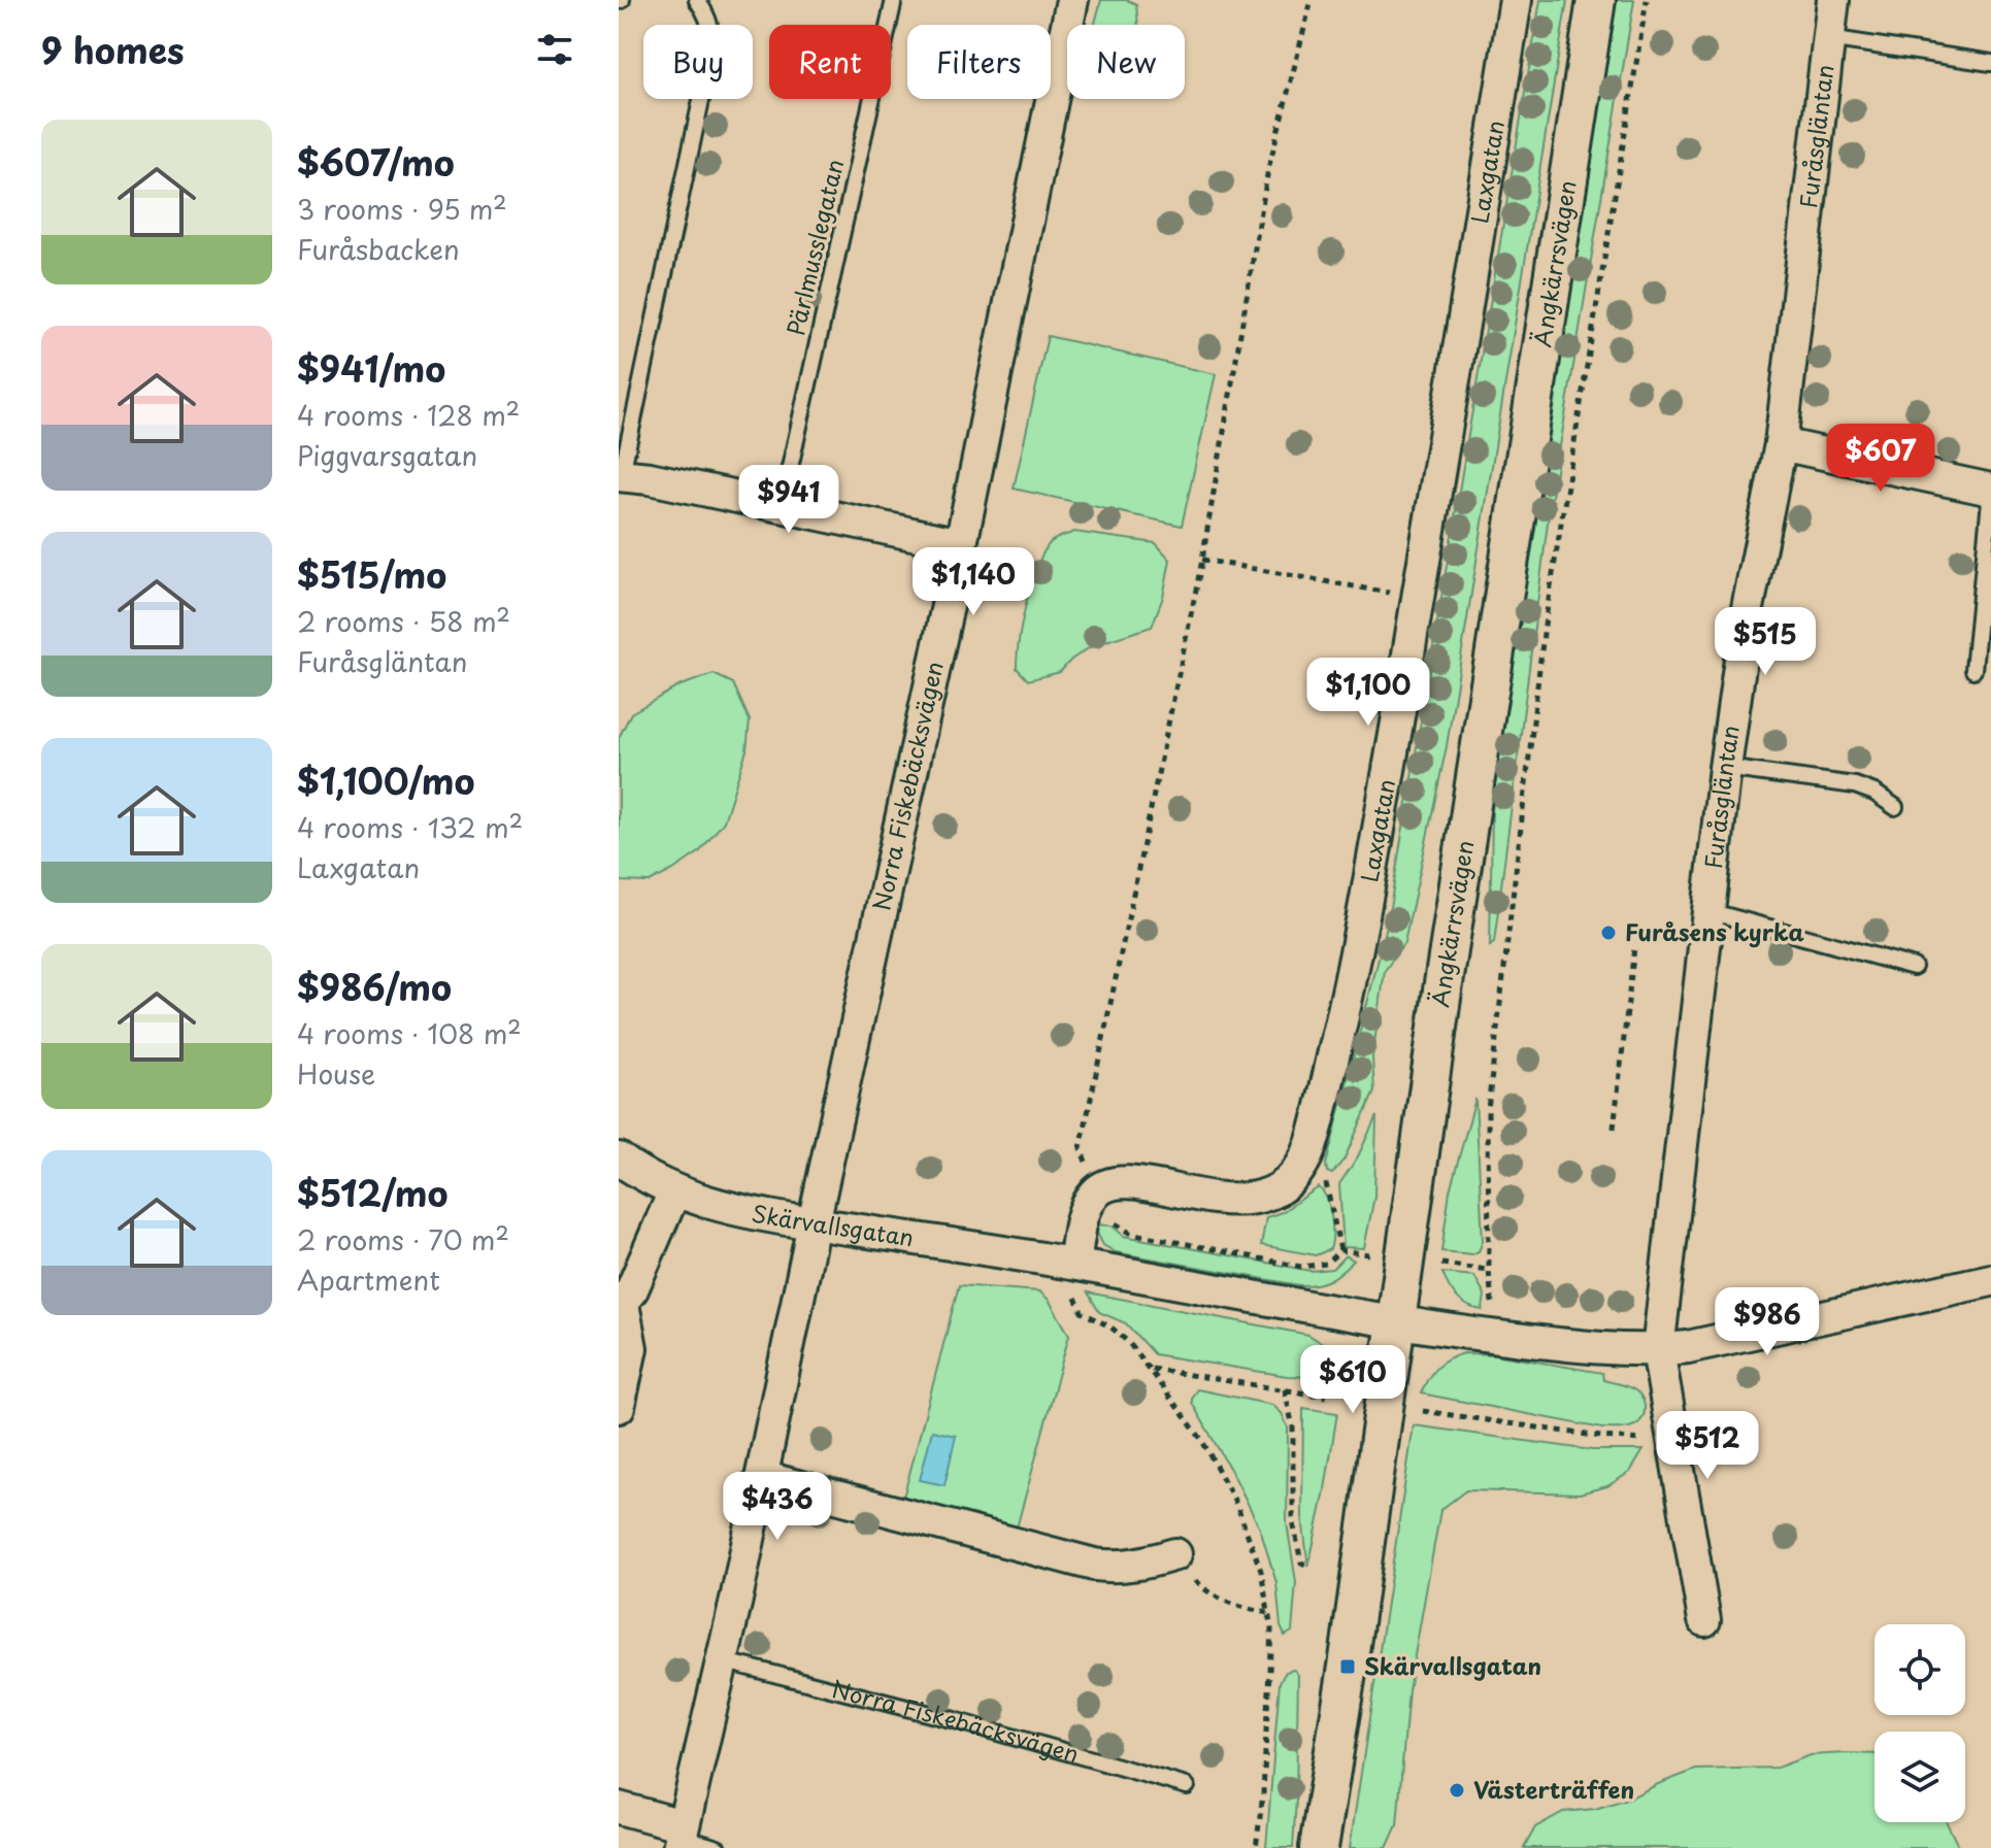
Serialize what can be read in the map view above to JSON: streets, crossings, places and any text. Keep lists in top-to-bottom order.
{
  "streets": {
    "street": [
      "Furåsgläntan",
      "Laxgatan",
      "Ängkärrsvägen",
      "Norra Fiskebäcksvägen",
      "Skärvallsgatan"
    ],
    "lane": ["Pärlmusslegatan"]
  },
  "crossings": [
    ["Furåsgläntan", "Skärvallsgatan"],
    ["Ängkärrsvägen", "Skärvallsgatan"],
    ["Norra Fiskebäcksvägen", "Skärvallsgatan"]
  ],
  "places": {
    "other": ["Furåsens kyrka", "Västerträffen"],
    "transit": ["Skärvallsgatan"]
  },
  "page": {
    "heading": "9 homes",
    "chip": [
      "Buy",
      "Rent",
      "Filters",
      "New"
    ],
    "list": [
      {
        "name": "$607/mo",
        "note": "3 rooms · 95 m² · Furåsbacken"
      },
      {
        "name": "$941/mo",
        "note": "4 rooms · 128 m² · Piggvarsgatan"
      },
      {
        "name": "$515/mo",
        "note": "2 rooms · 58 m² · Furåsgläntan"
      },
      {
        "name": "$1,100/mo",
        "note": "4 rooms · 132 m² · Laxgatan"
      },
      {
        "name": "$986/mo",
        "note": "4 rooms · 108 m² · House"
      },
      {
        "name": "$512/mo",
        "note": "2 rooms · 70 m² · Apartment"
      }
    ],
    "price": [
      "$607",
      "$941",
      "$1,140",
      "$515",
      "$1,100",
      "$986",
      "$610",
      "$512",
      "$436"
    ]
  }
}
